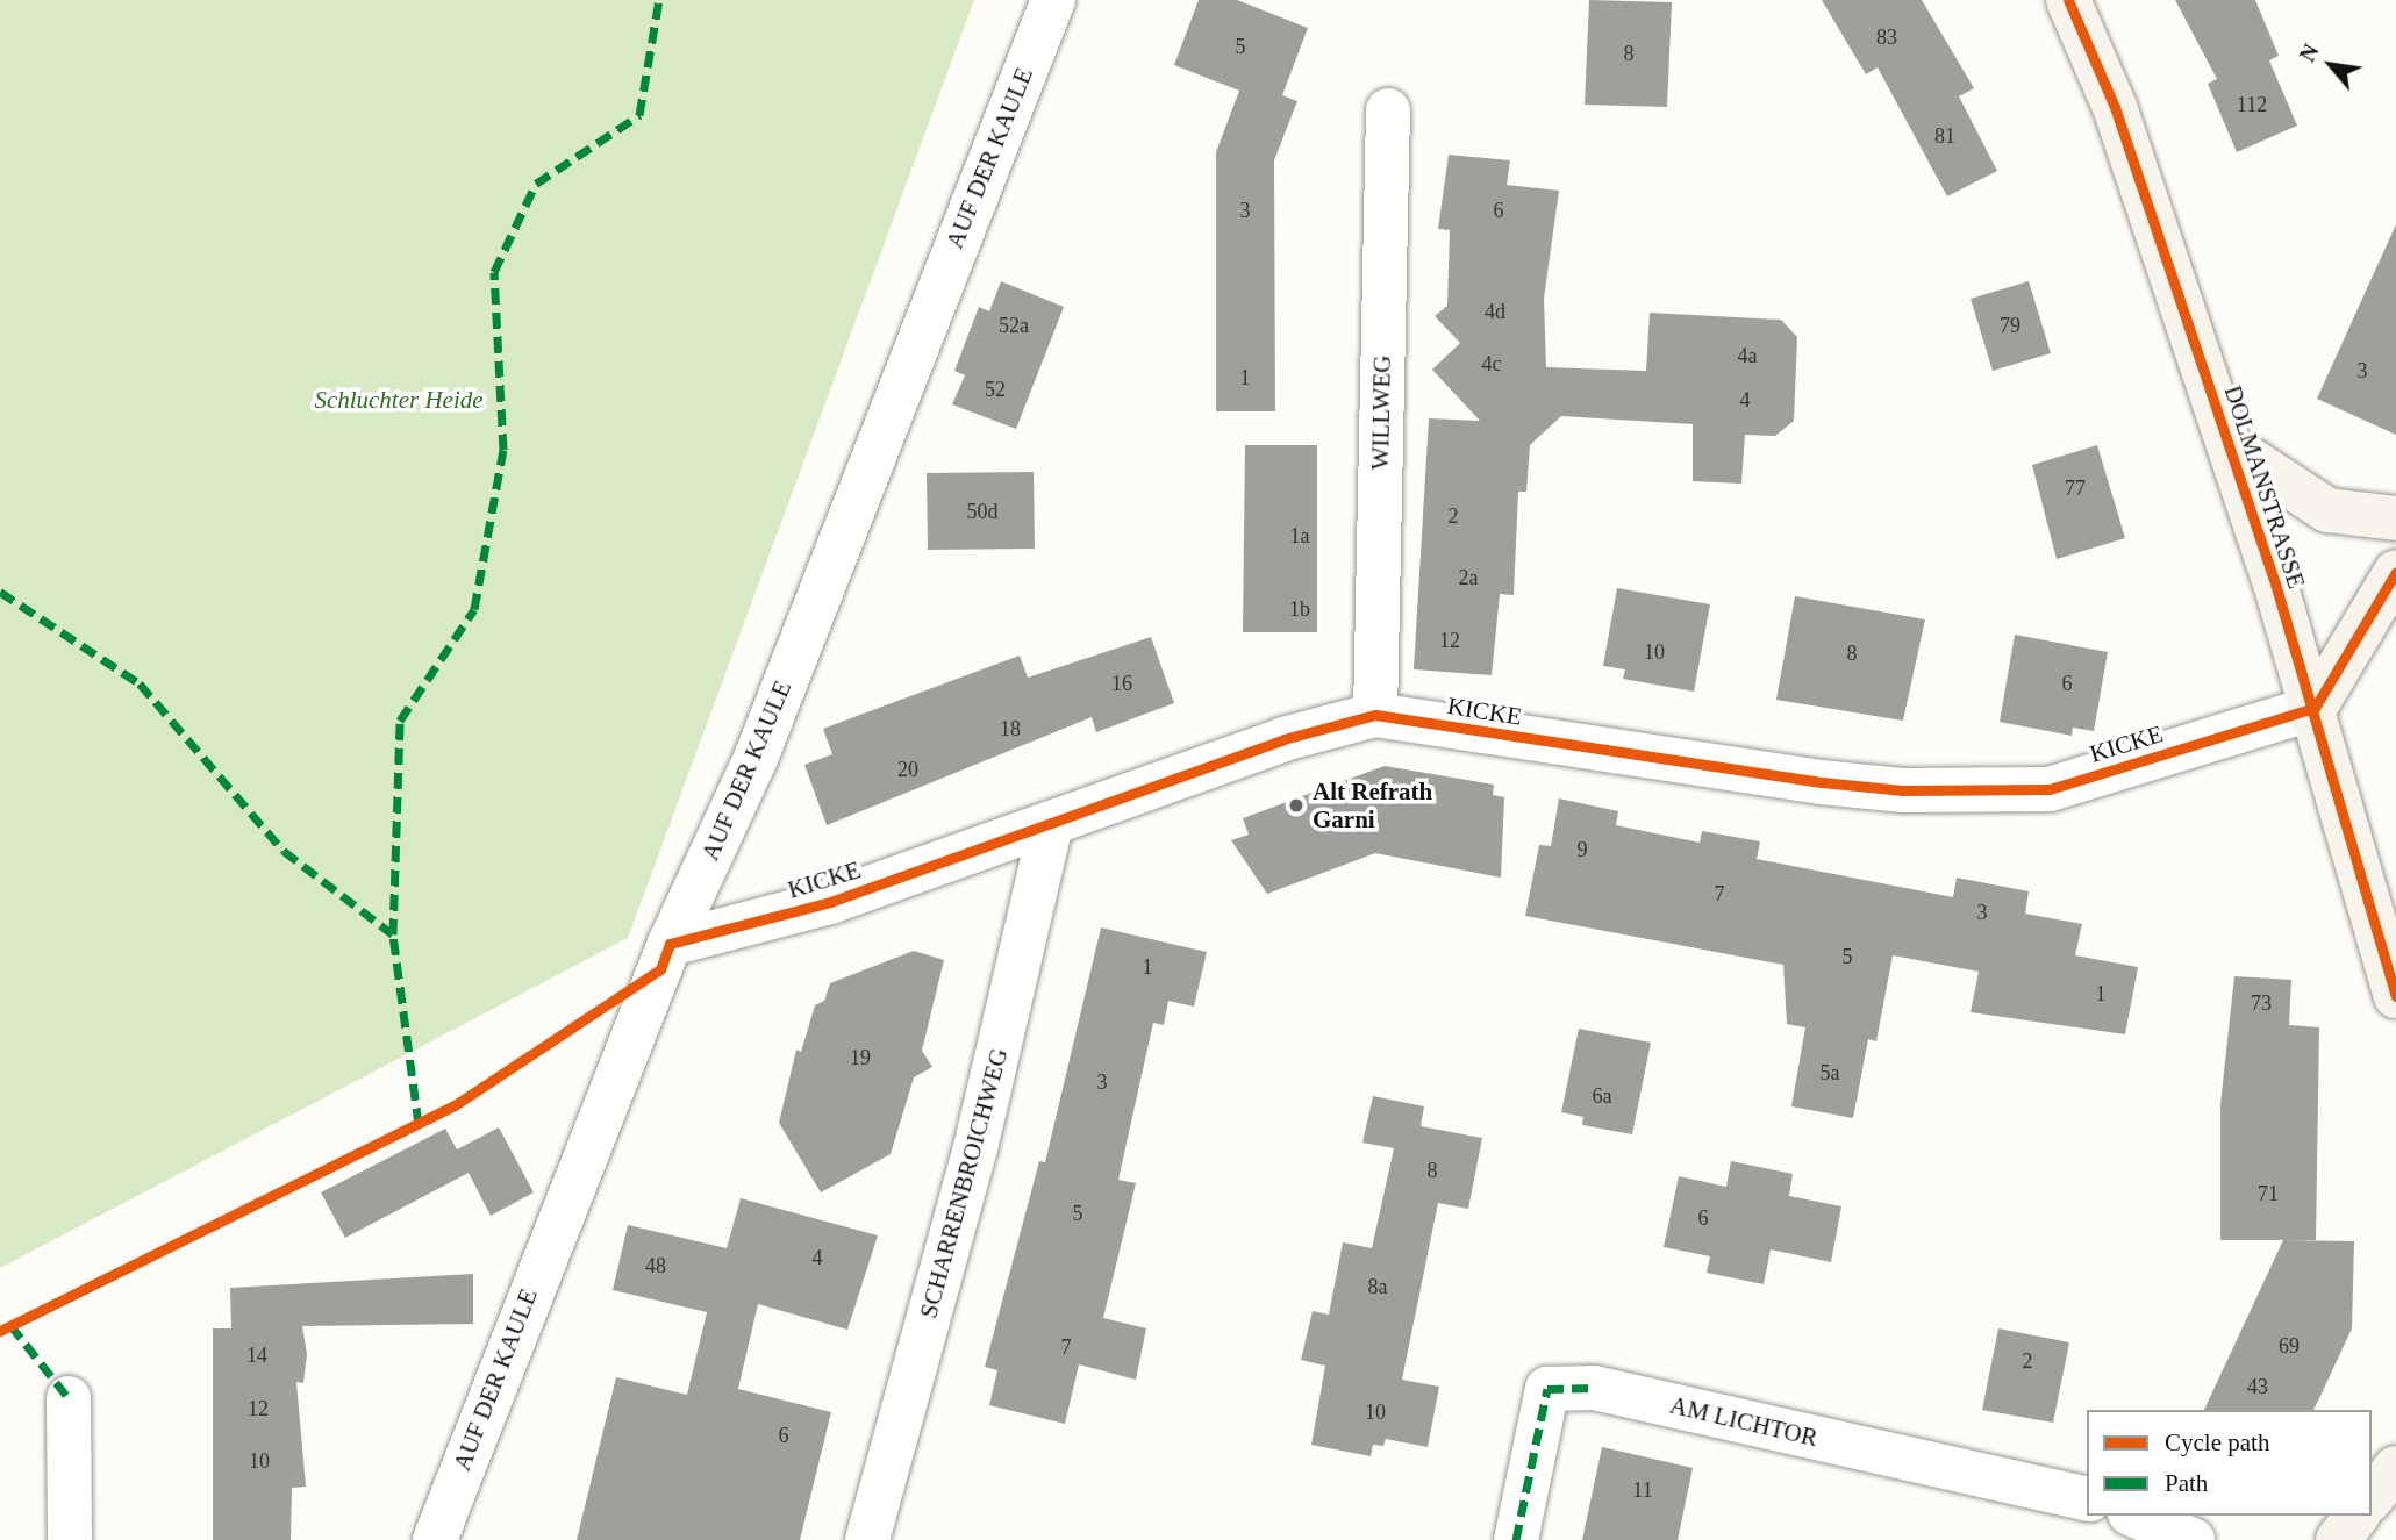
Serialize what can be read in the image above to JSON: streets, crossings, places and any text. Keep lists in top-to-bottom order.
{
  "streets": {
    "main road": ["DOLMANSTRASSE"],
    "street": [
      "AUF DER KAULE",
      "WILLWEG",
      "KICKE",
      "SCHARRENBROICHWEG",
      "AM LICHTOR"
    ]
  },
  "crossings": [
    ["AUF DER KAULE", "KICKE"],
    ["WILLWEG", "KICKE"],
    ["DOLMANSTRASSE", "KICKE"],
    ["KICKE", "SCHARRENBROICHWEG"]
  ],
  "parks": ["Schluchter Heide"],
  "places": ["Alt Refrath Garni"],
  "house_numbers": [
    "83",
    "5",
    "8",
    "112",
    "81",
    "3",
    "6",
    "4d",
    "52a",
    "79",
    "4a",
    "4c",
    "3",
    "1",
    "52",
    "4",
    "77",
    "50d",
    "2",
    "1a",
    "2a",
    "1b",
    "12",
    "10",
    "8",
    "16",
    "6",
    "18",
    "20",
    "9",
    "7",
    "3",
    "5",
    "1",
    "1",
    "73",
    "19",
    "5a",
    "3",
    "6a",
    "8",
    "71",
    "5",
    "6",
    "4",
    "48",
    "8a",
    "69",
    "7",
    "14",
    "2",
    "43",
    "12",
    "10",
    "6",
    "10",
    "11"
  ],
  "legend": ["Cycle path", "Path"],
  "north": "top left"
}
